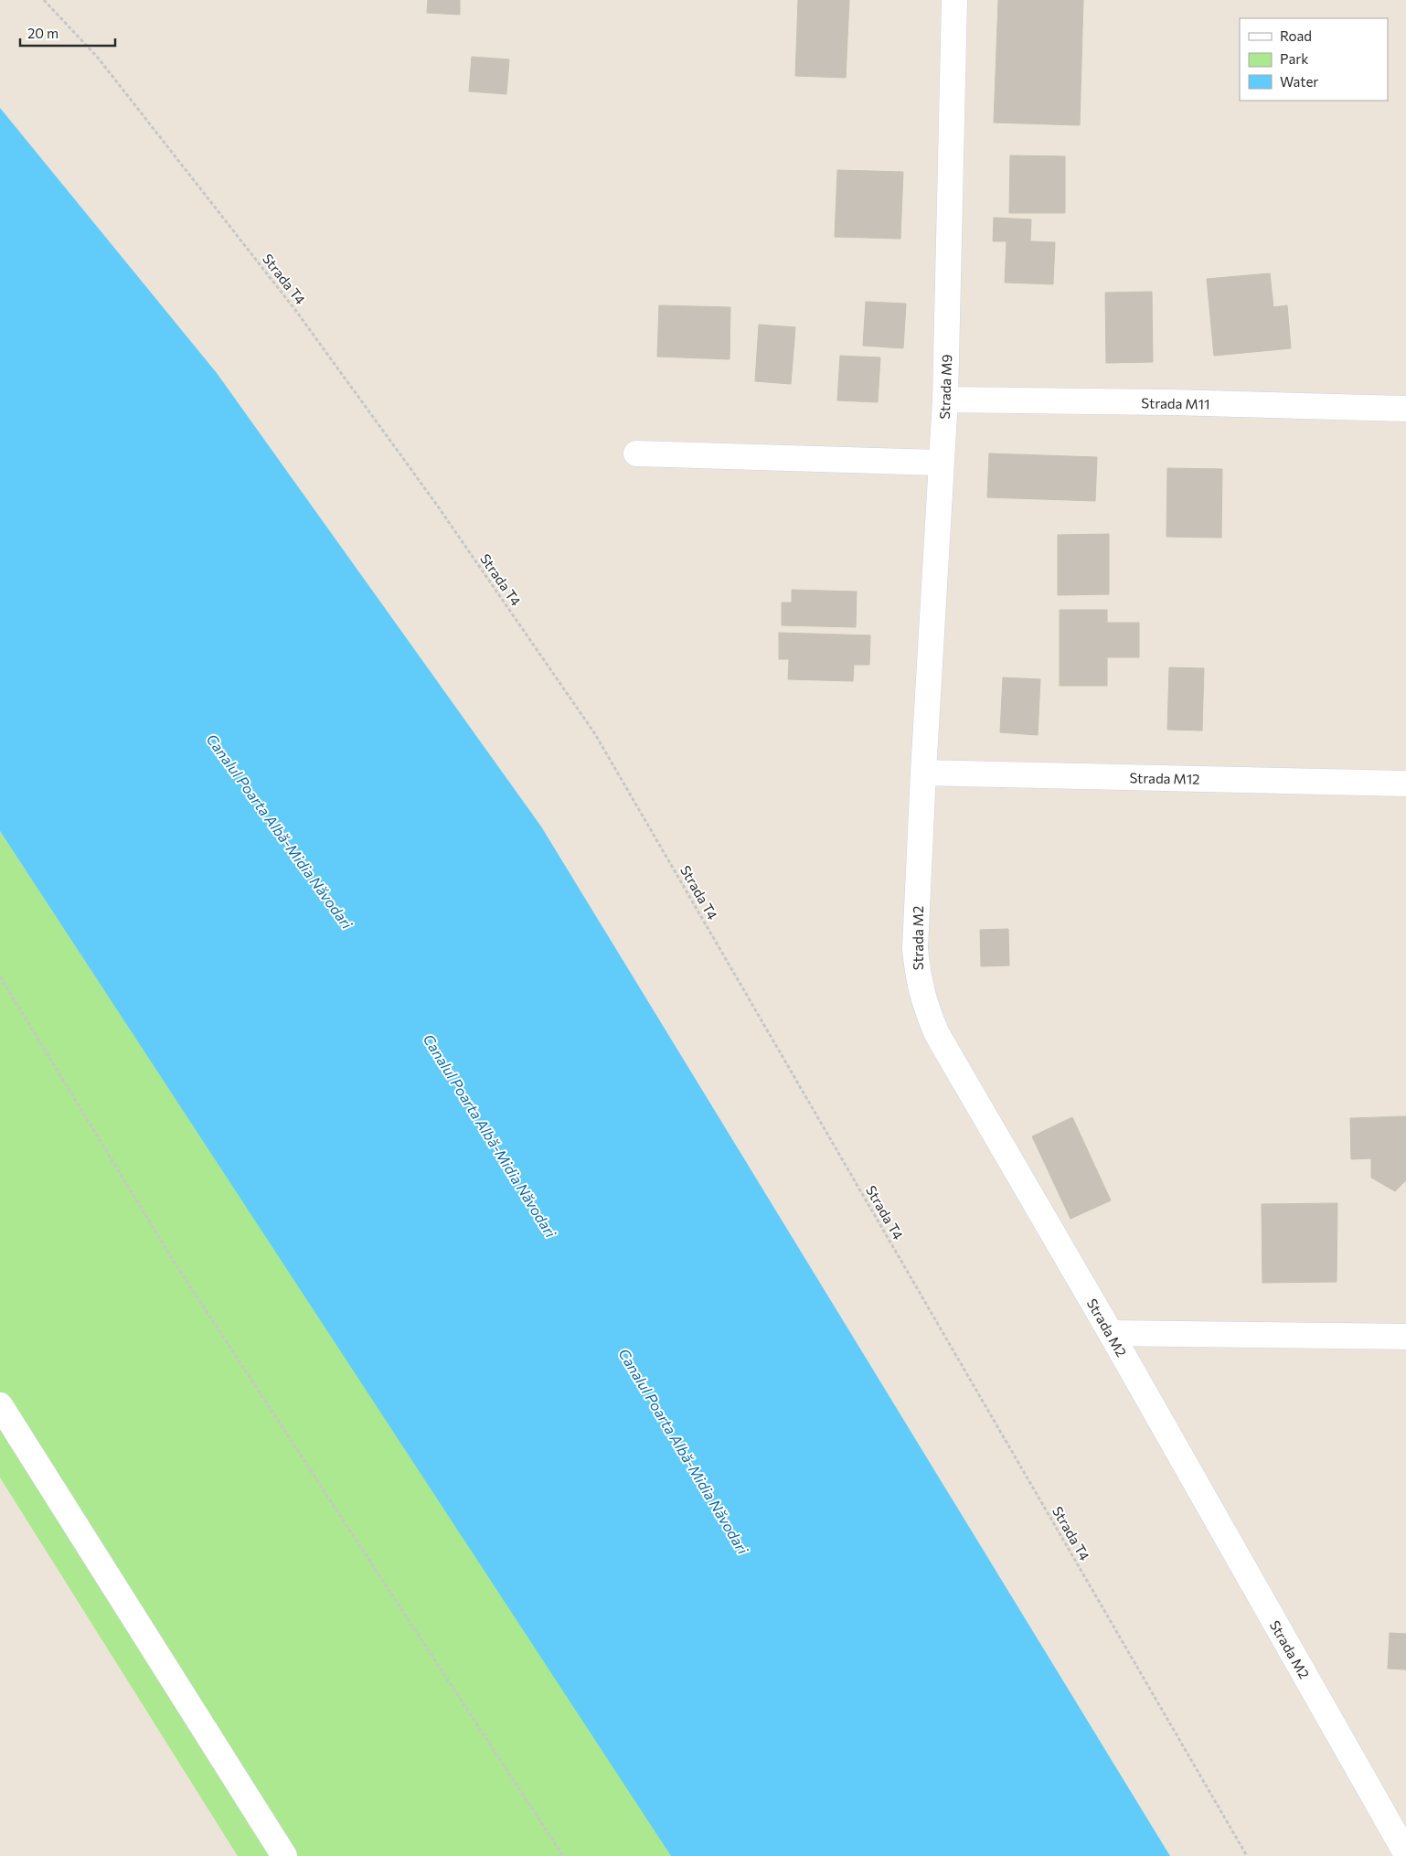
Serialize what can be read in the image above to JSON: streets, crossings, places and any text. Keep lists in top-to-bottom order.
{
  "streets": {
    "street": [
      "Strada M9",
      "Strada M11",
      "Strada M12",
      "Strada M2"
    ],
    "path": ["Strada T4"]
  },
  "crossings": [
    ["Strada M9", "Strada M11"],
    ["Strada M9", "Strada M12"],
    ["Strada M9", "Strada M2"],
    ["Strada M12", "Strada M2"]
  ],
  "water": ["Canalul Poarta Albă-Midia Năvodari"],
  "legend": ["Road", "Park", "Water"],
  "scale_bar": "20 m"
}
